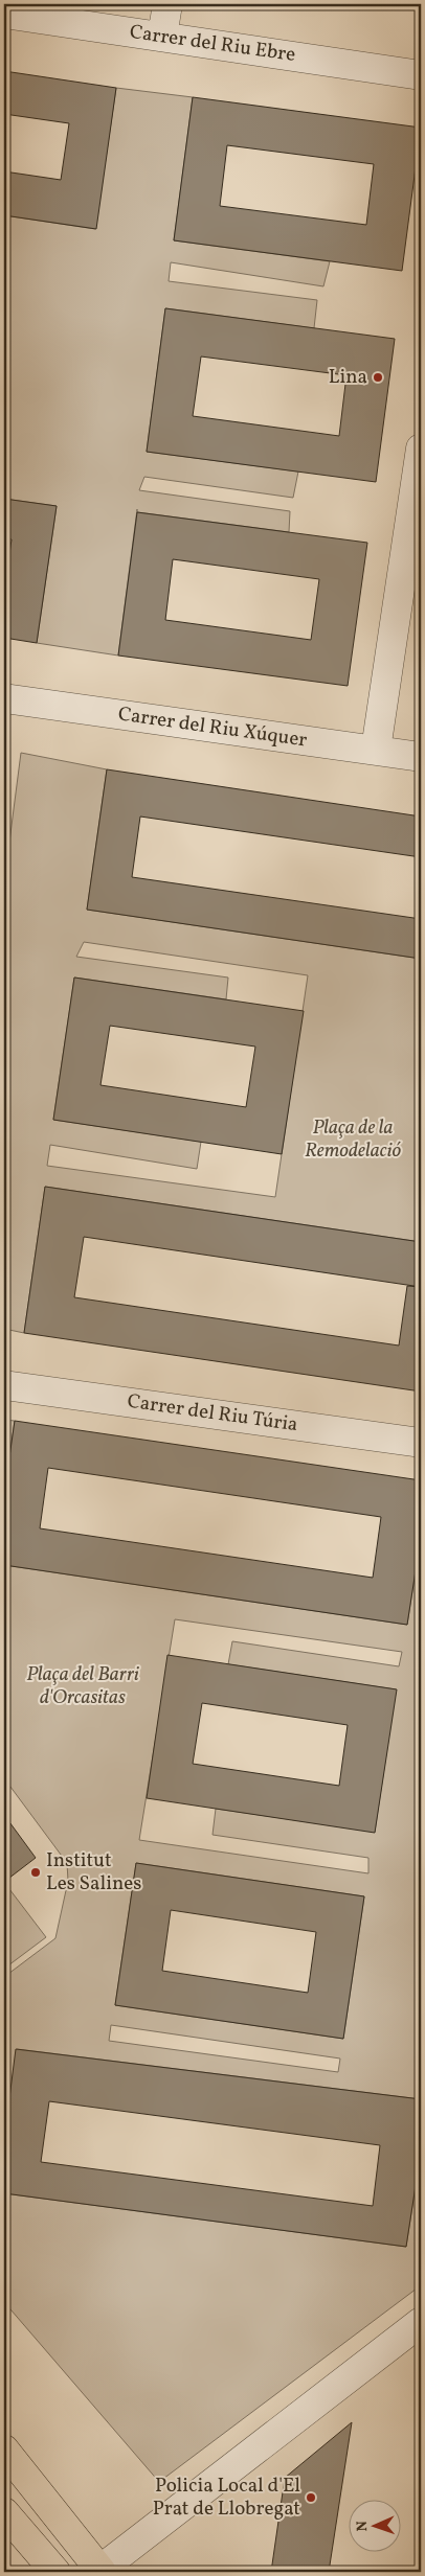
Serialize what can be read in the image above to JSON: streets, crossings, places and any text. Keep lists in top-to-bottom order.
{
  "streets": {
    "street": ["Carrer del Riu Ebre", "Carrer del Riu Xúquer", "Carrer del Riu Túria"]
  },
  "parks": ["Plaça de la Remodelació", "Plaça del Barri d'Orcasitas"],
  "places": ["Lina", "Institut Les Salines", "Policia Local d'El Prat de Llobregat"],
  "north": "left"
}
